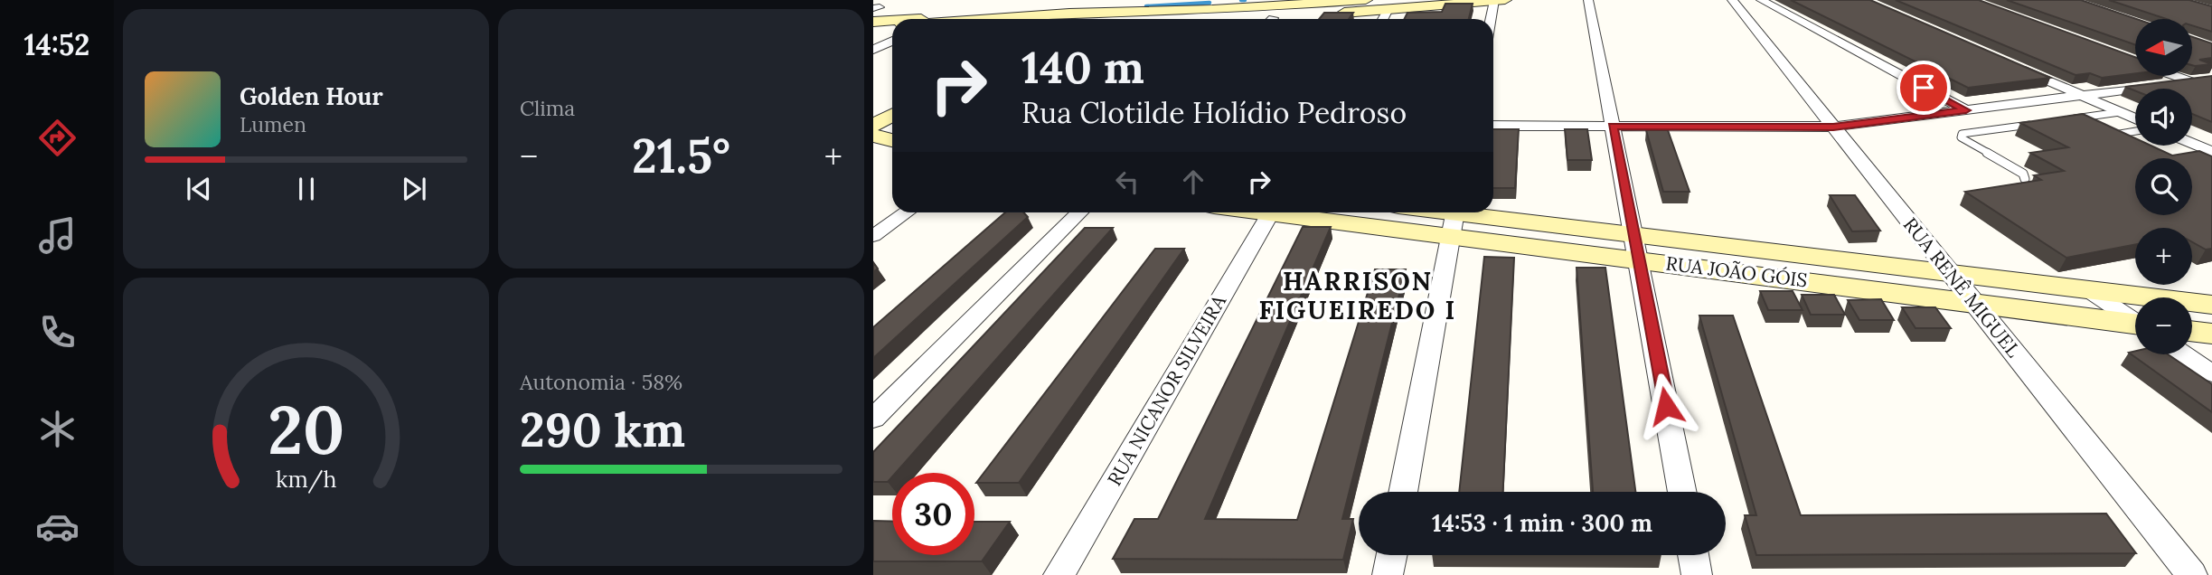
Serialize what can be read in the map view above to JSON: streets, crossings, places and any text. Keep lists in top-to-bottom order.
{
  "streets": {
    "street": ["RUA JOÃO GÓIS", "RUA RENÊ MIGUEL", "RUA NICANOR SILVEIRA"]
  },
  "crossings": [
    ["RUA JOÃO GÓIS", "RUA RENÊ MIGUEL"]
  ],
  "districts": ["HARRISON FIGUEIREDO I"],
  "north": "left",
  "page": {
    "tabs": "14:52",
    "tile": [
      "Clima",
      ["Autonomia · 58%", "290 km"]
    ],
    "map_buttons": ["+", "−"],
    "turn": ["140 m", "Rua Clotilde Holídio Pedroso"],
    "song": ["Golden Hour", "Lumen"],
    "heat": ["−", "21.5°", "+"],
    "limit": "30",
    "trip": "14:53 · 1 min · 300 m",
    "gauge": ["20", "km/h"]
  }
}
